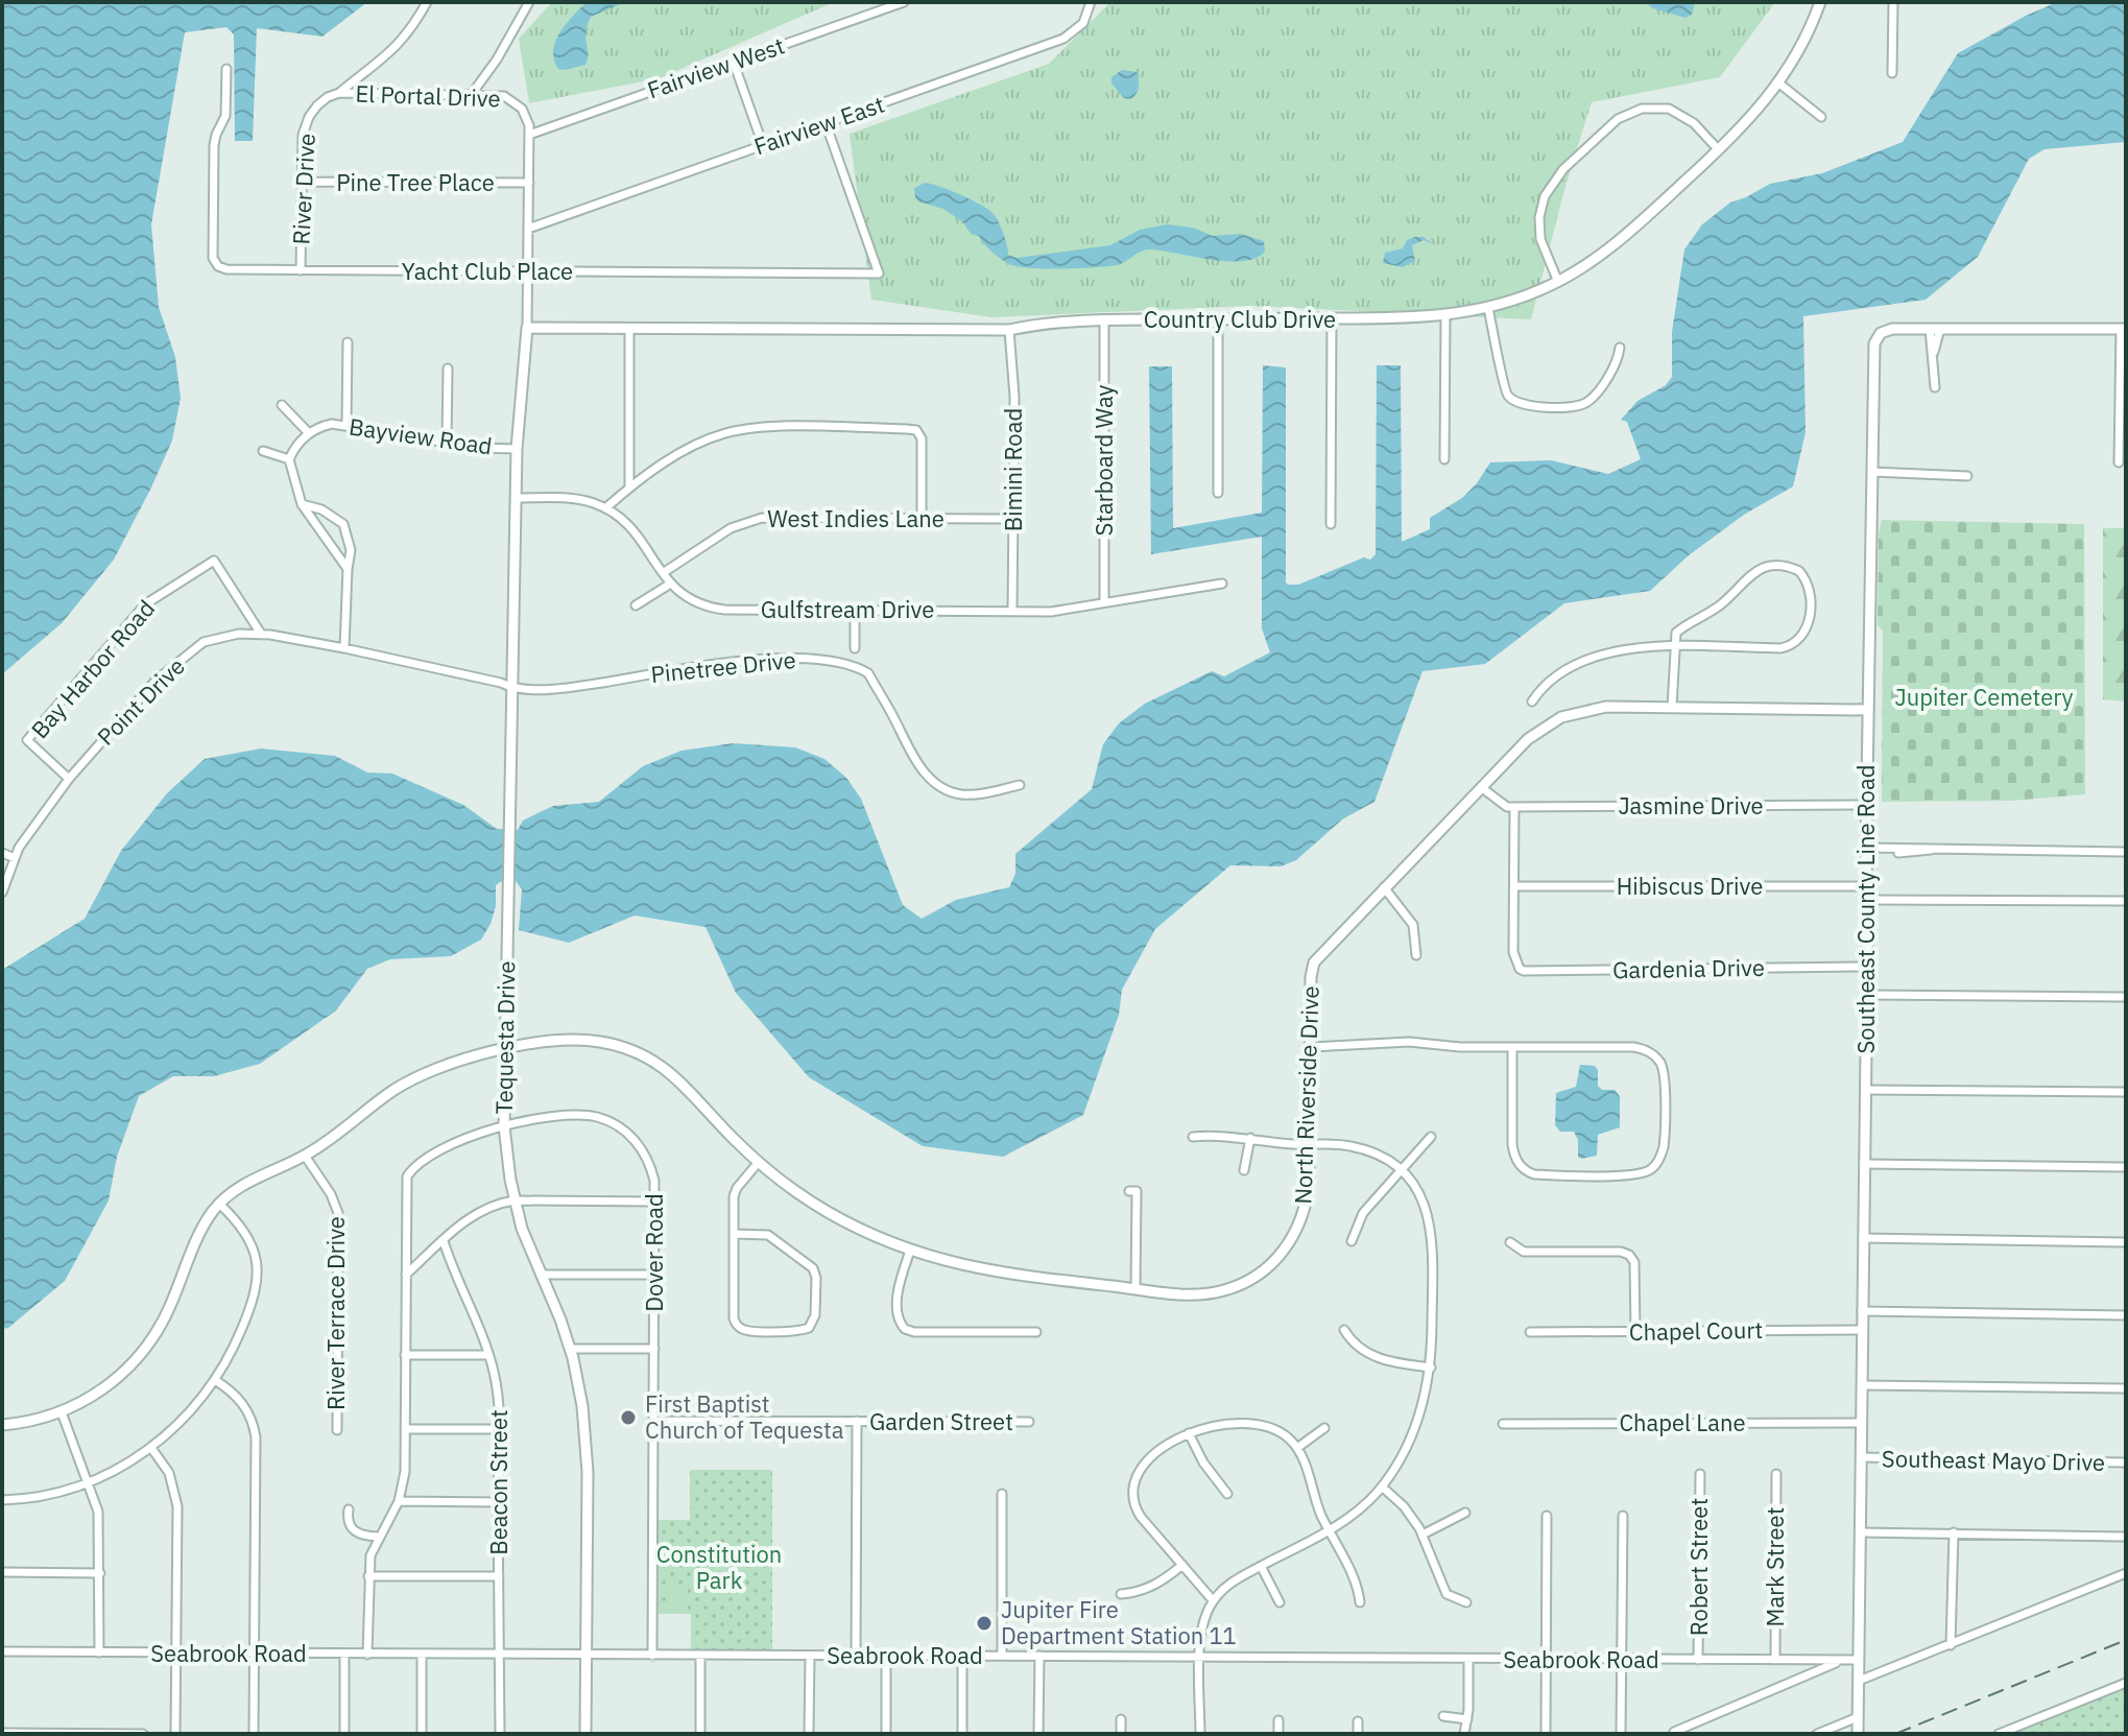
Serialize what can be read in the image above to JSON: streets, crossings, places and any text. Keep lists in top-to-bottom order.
{
  "streets": {
    "street": [
      "Fairview West",
      "El Portal Drive",
      "Fairview East",
      "Pine Tree Place",
      "River Drive",
      "Yacht Club Place",
      "Country Club Drive",
      "Bayview Road",
      "Starboard Way",
      "Bimini Road",
      "West Indies Lane",
      "Gulfstream Drive",
      "Pinetree Drive",
      "Bay Harbor Road",
      "Point Drive",
      "Jasmine Drive",
      "Hibiscus Drive",
      "Southeast County Line Road",
      "Gardenia Drive",
      "Tequesta Drive",
      "North Riverside Drive",
      "Dover Road",
      "River Terrace Drive",
      "Chapel Court",
      "Garden Street",
      "Chapel Lane",
      "Southeast Mayo Drive",
      "Beacon Street",
      "Robert Street",
      "Mark Street",
      "Seabrook Road"
    ]
  },
  "crossings": [
    ["Fairview West", "El Portal Drive"],
    ["El Portal Drive", "Fairview East"],
    ["El Portal Drive", "Pine Tree Place"],
    ["El Portal Drive", "River Drive"],
    ["El Portal Drive", "Yacht Club Place"],
    ["El Portal Drive", "Country Club Drive"],
    ["El Portal Drive", "Tequesta Drive"],
    ["Fairview East", "Yacht Club Place"],
    ["Pine Tree Place", "River Drive"],
    ["River Drive", "Yacht Club Place"],
    ["Country Club Drive", "Starboard Way"],
    ["Country Club Drive", "Bimini Road"],
    ["Country Club Drive", "Tequesta Drive"],
    ["Bayview Road", "Tequesta Drive"],
    ["Starboard Way", "Gulfstream Drive"],
    ["Bimini Road", "West Indies Lane"],
    ["Bimini Road", "Gulfstream Drive"],
    ["Pinetree Drive", "Point Drive"],
    ["Pinetree Drive", "Tequesta Drive"],
    ["Bay Harbor Road", "Point Drive"],
    ["Point Drive", "Tequesta Drive"],
    ["Jasmine Drive", "Southeast County Line Road"],
    ["Hibiscus Drive", "Southeast County Line Road"],
    ["Hibiscus Drive", "Gardenia Drive"],
    ["Southeast County Line Road", "Gardenia Drive"],
    ["Southeast County Line Road", "North Riverside Drive"],
    ["Southeast County Line Road", "Chapel Court"],
    ["Southeast County Line Road", "Chapel Lane"],
    ["Southeast County Line Road", "Southeast Mayo Drive"],
    ["Southeast County Line Road", "Seabrook Road"],
    ["Tequesta Drive", "North Riverside Drive"],
    ["Tequesta Drive", "Dover Road"],
    ["Tequesta Drive", "Seabrook Road"],
    ["North Riverside Drive", "River Terrace Drive"],
    ["Dover Road", "Garden Street"],
    ["Dover Road", "Seabrook Road"],
    ["Beacon Street", "Seabrook Road"],
    ["Robert Street", "Seabrook Road"],
    ["Mark Street", "Seabrook Road"]
  ],
  "parks": ["Jupiter Cemetery", "Constitution Park"],
  "places": ["First Baptist Church of Tequesta", "Jupiter Fire Department Station 11"]
}
